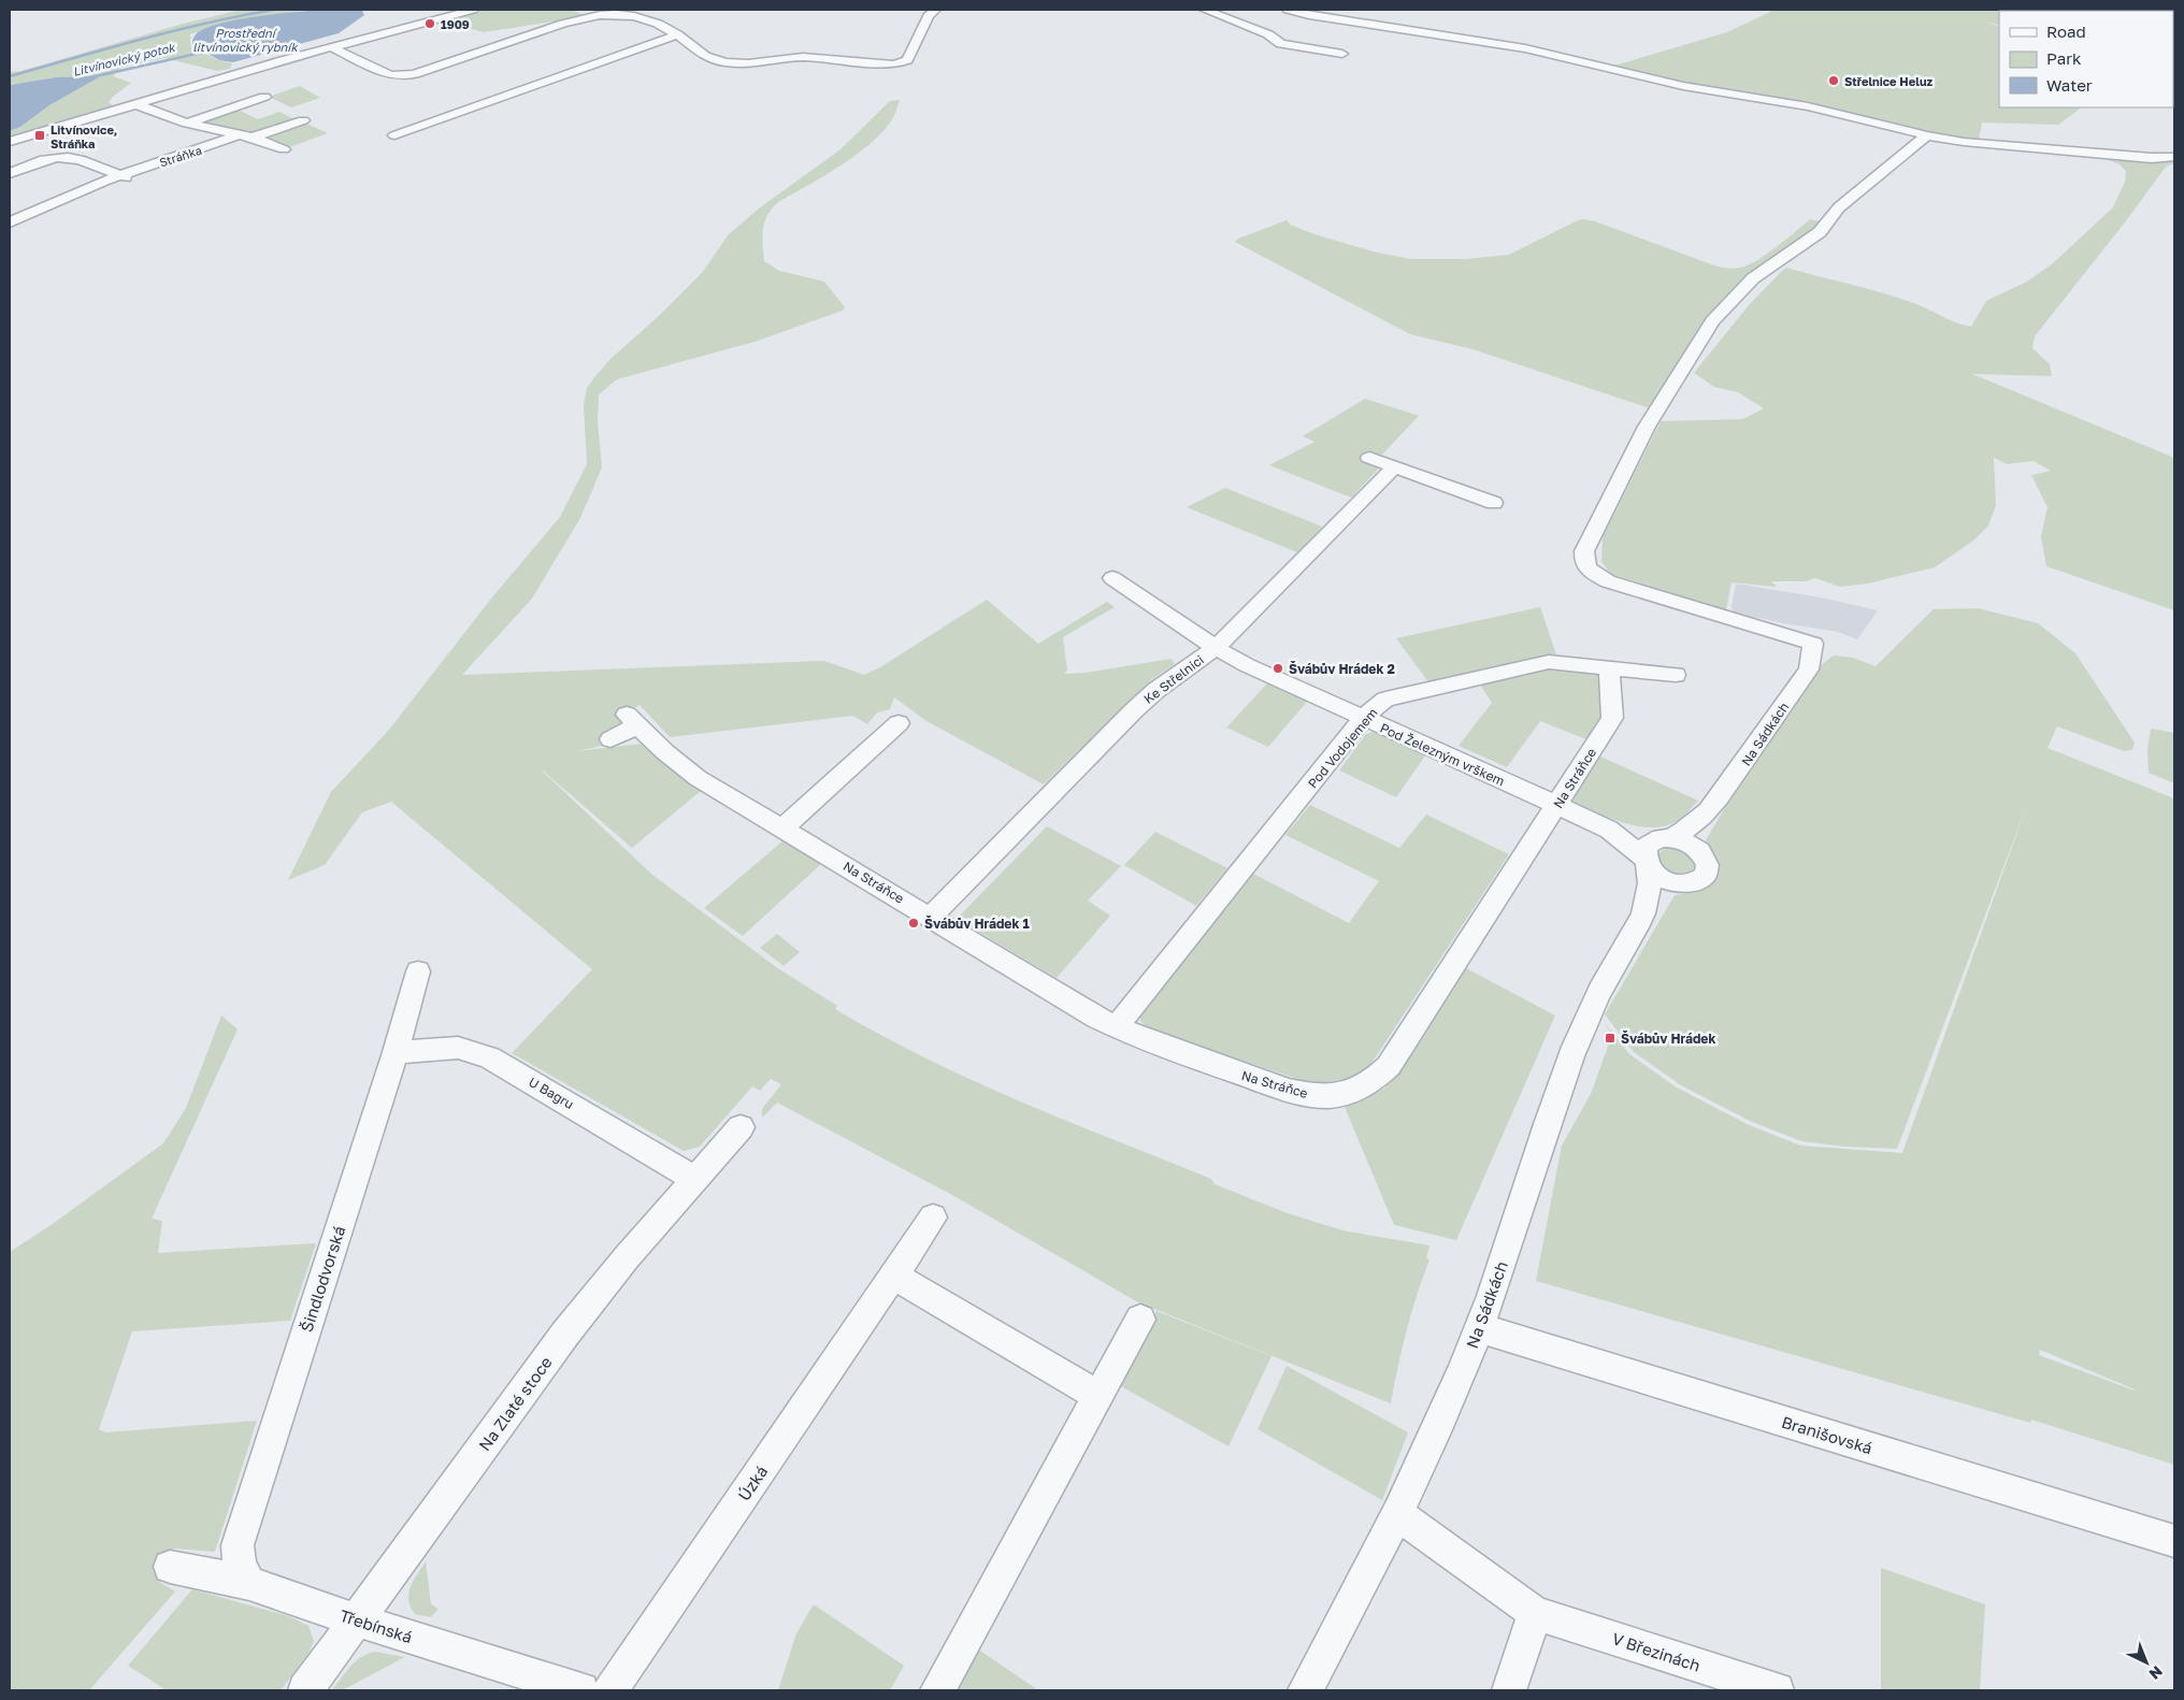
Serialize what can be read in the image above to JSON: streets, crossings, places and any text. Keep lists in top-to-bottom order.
{
  "streets": {
    "street": [
      "Stráňka",
      "Ke Střelnici",
      "Na Sádkách",
      "Pod Vodojemem",
      "Pod Železným vrškem",
      "Na Stráňce",
      "U Bagru",
      "Šindlodvorská",
      "Na Zlaté stoce",
      "Branišovská",
      "Úzká",
      "Třebínská",
      "V Březinách"
    ]
  },
  "crossings": [
    ["Ke Střelnici", "Pod Železným vrškem"],
    ["Ke Střelnici", "Na Stráňce"],
    ["Na Sádkách", "Pod Železným vrškem"],
    ["Na Sádkách", "Branišovská"],
    ["Na Sádkách", "V Březinách"],
    ["Pod Vodojemem", "Pod Železným vrškem"],
    ["Pod Vodojemem", "Na Stráňce"],
    ["Pod Železným vrškem", "Na Stráňce"],
    ["U Bagru", "Šindlodvorská"],
    ["U Bagru", "Na Zlaté stoce"],
    ["Šindlodvorská", "Třebínská"],
    ["Na Zlaté stoce", "Třebínská"]
  ],
  "water": ["Prostřední litvínovický rybník", "Litvínovický potok"],
  "places": {
    "other": [
      "1909",
      "Střelnice Heluz",
      "Švábův Hrádek 2",
      "Švábův Hrádek 1"
    ],
    "transit": ["Litvínovice, Stráňka", "Švábův Hrádek"]
  },
  "legend": ["Road", "Park", "Water"],
  "north": "bottom right"
}
